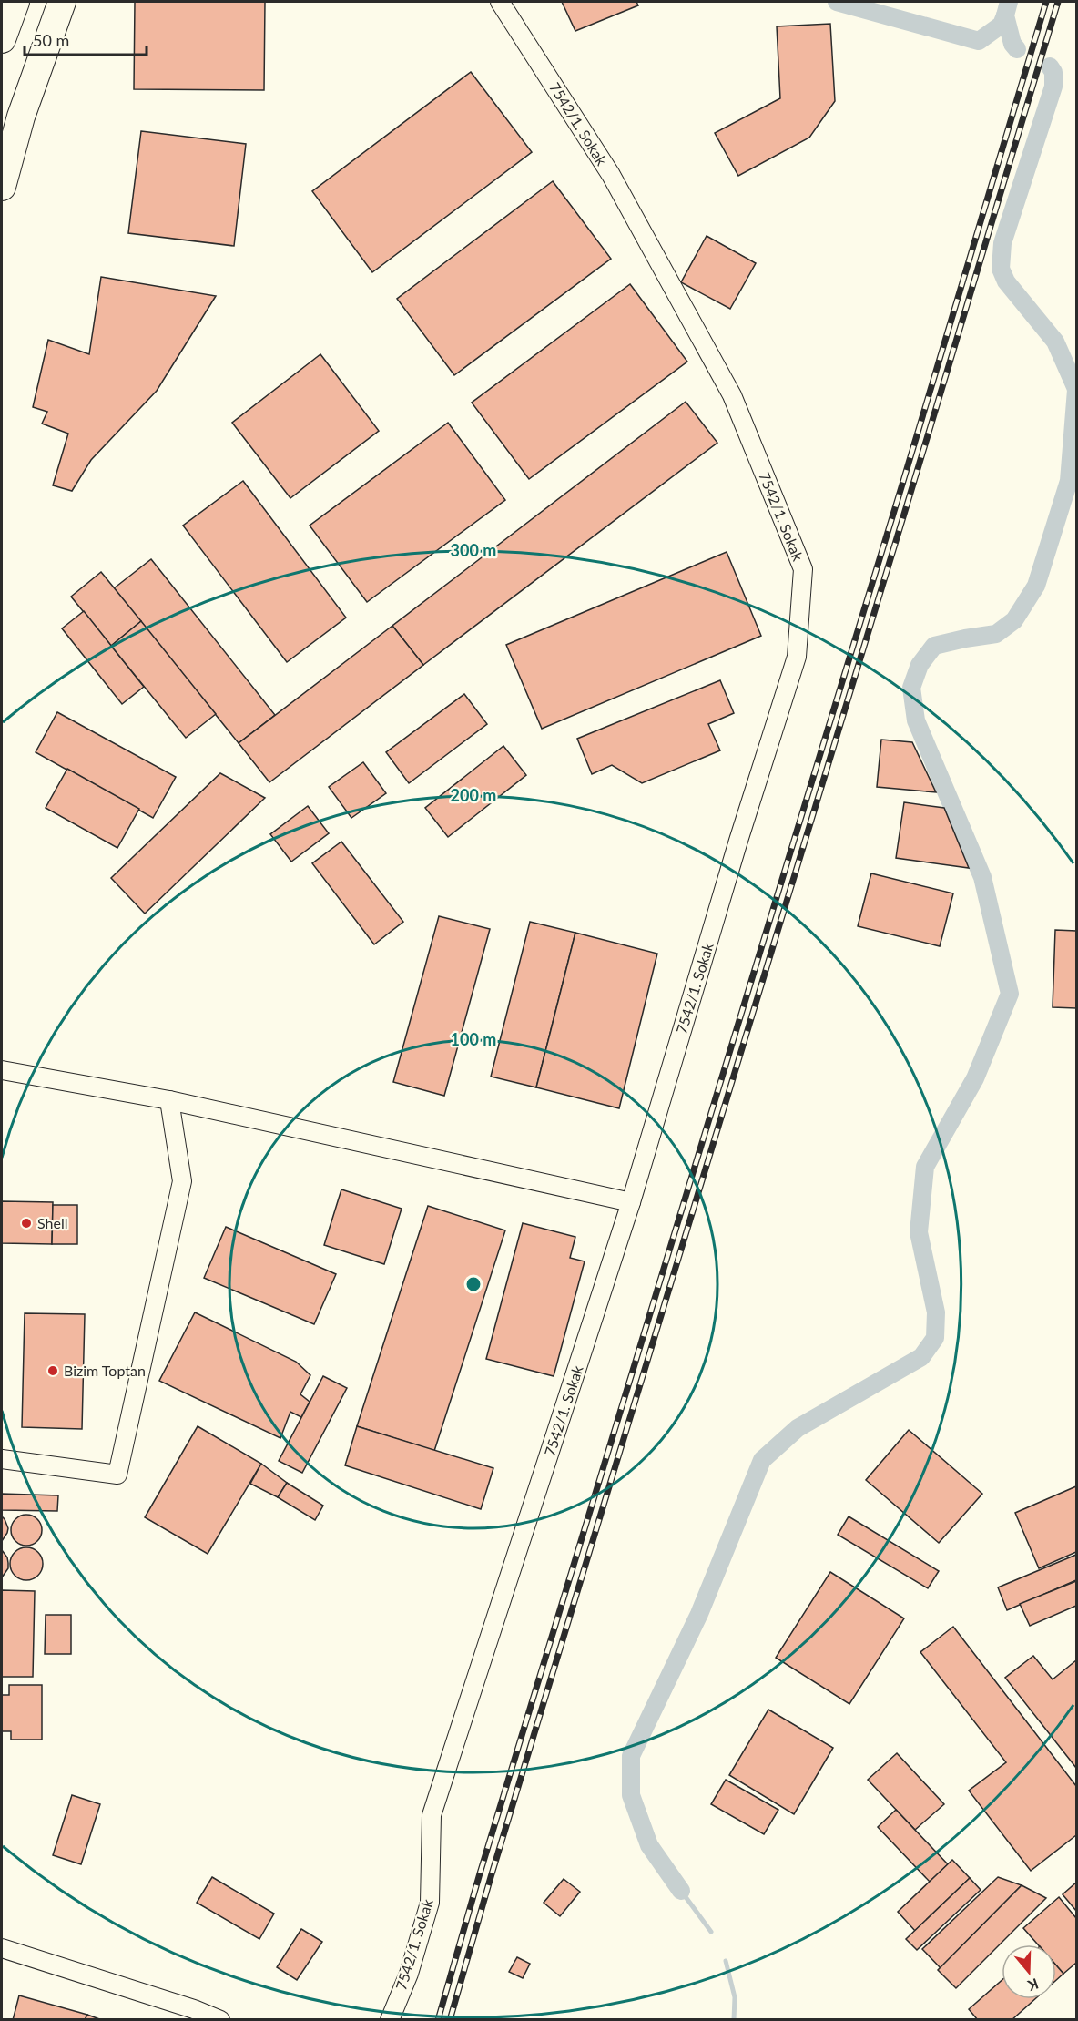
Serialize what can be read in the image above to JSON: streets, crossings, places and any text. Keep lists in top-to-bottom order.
{
  "streets": {
    "street": ["7542/1. Sokak"]
  },
  "places": ["Shell", "Bizim Toptan"],
  "scale_bar": "50 m",
  "north": "bottom",
  "rings": ["300 m", "200 m", "100 m"]
}
